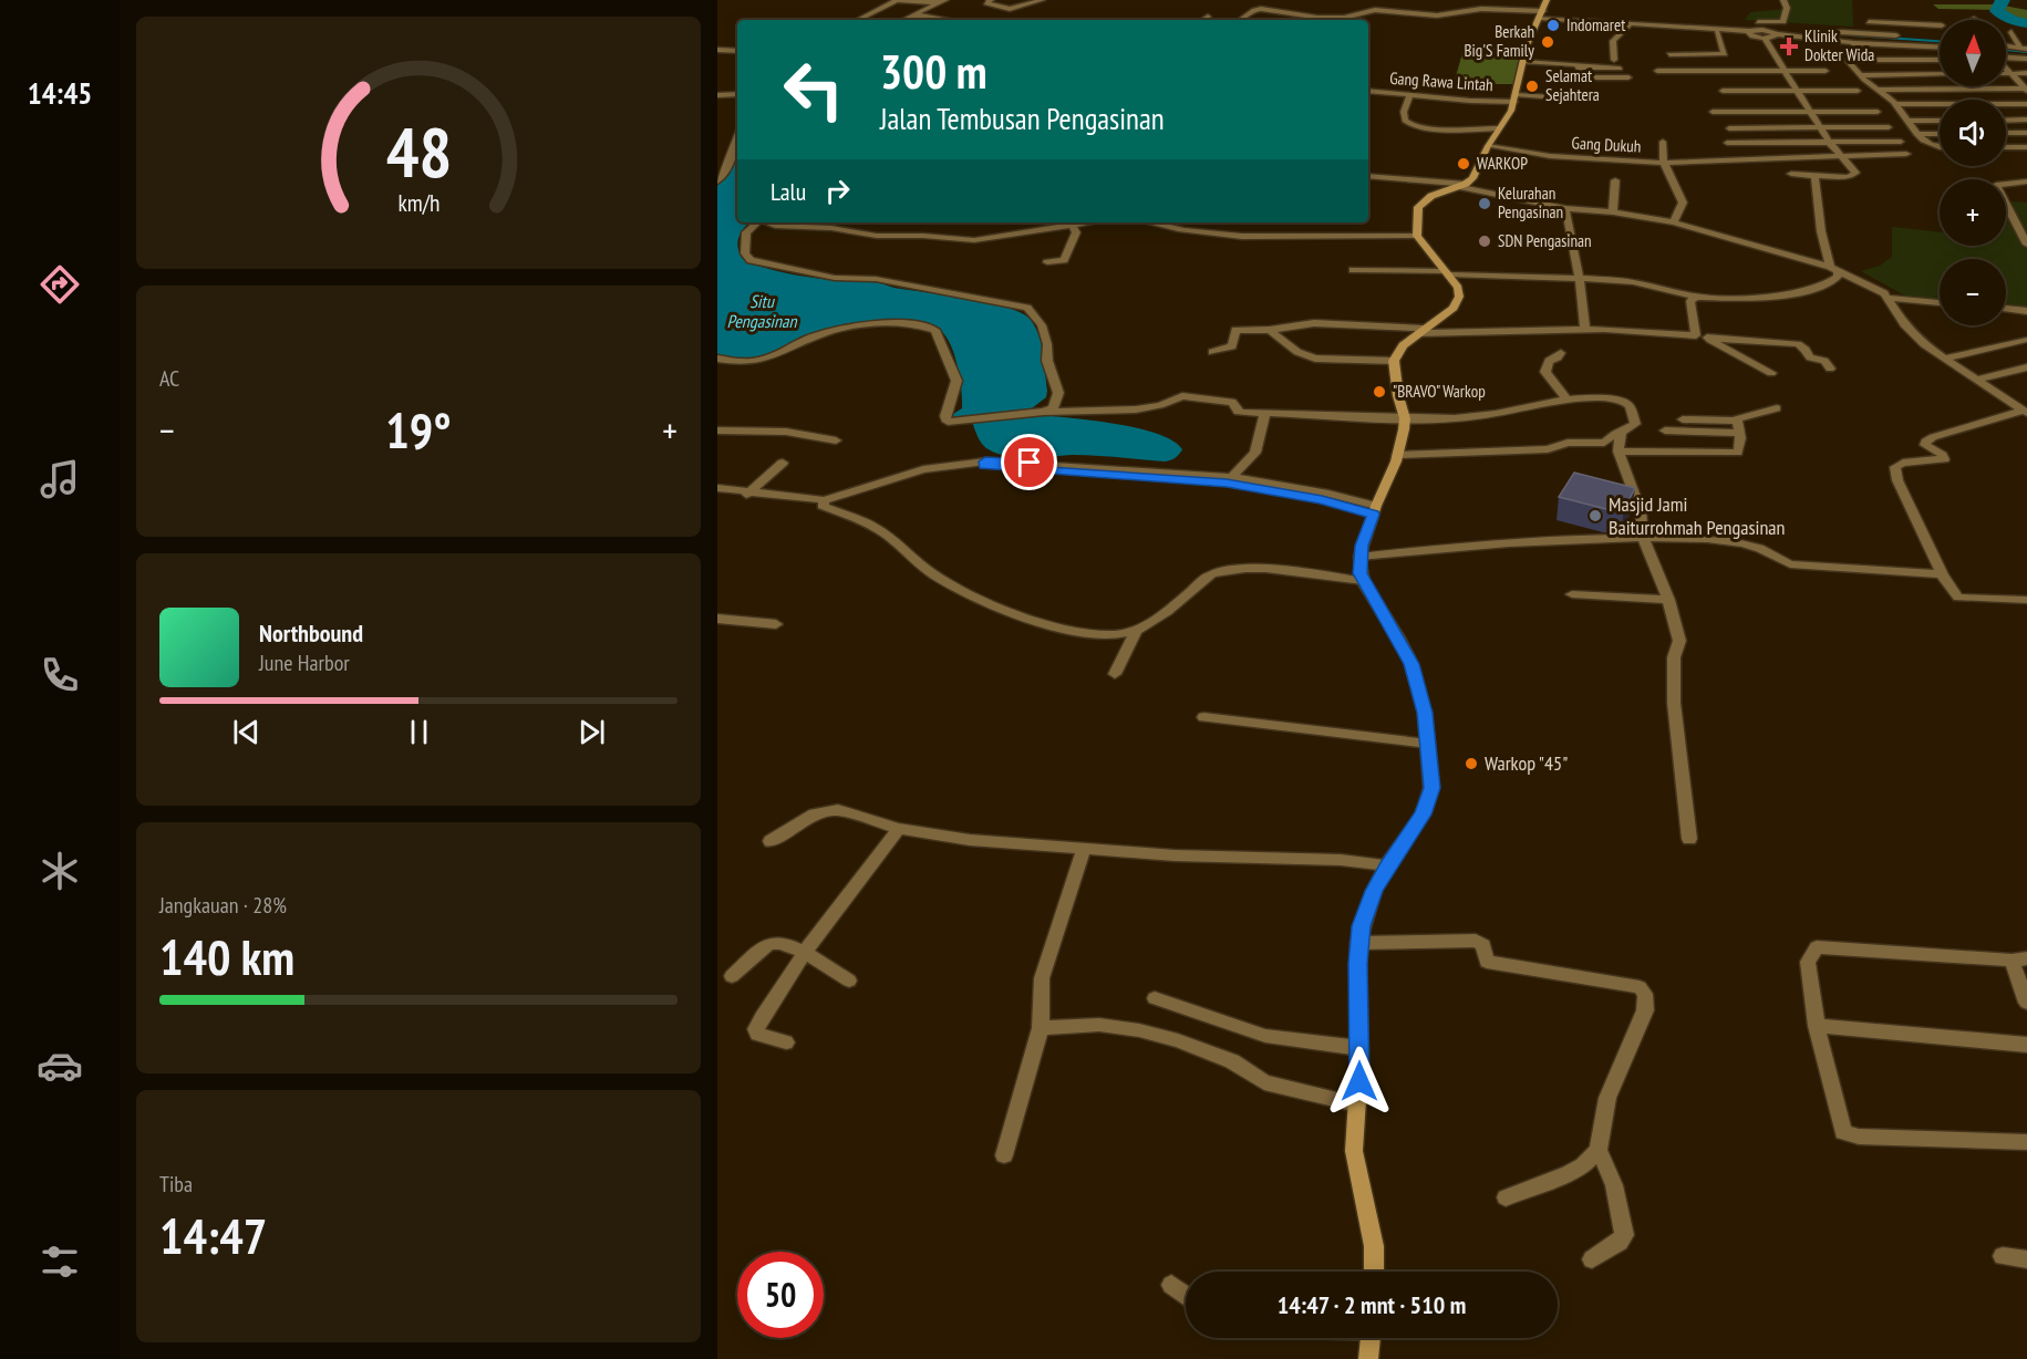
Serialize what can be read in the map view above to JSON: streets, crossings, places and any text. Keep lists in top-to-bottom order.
{
  "streets": {
    "street": ["Gang Rawa Lintah", "Gang Dukuh"]
  },
  "water": ["Situ Pengasinan"],
  "places": {
    "other": [
      "Indomaret",
      "Berkah Big'S Family",
      "Selamat Sejahtera",
      "WARKOP",
      "Kelurahan Pengasinan",
      "SDN Pengasinan",
      "\"BRAVO\" Warkop",
      "Masjid Jami Baiturrohmah Pengasinan",
      "Warkop \"45\""
    ],
    "health": ["Klinik Dokter Wida"]
  },
  "north": "top",
  "page": {
    "tabs": "14:45",
    "map_buttons": ["+", "−"],
    "turn": ["300 m", "Jalan Tembusan Pengasinan"],
    "then": "Lalu",
    "tile": [
      "AC",
      ["Jangkauan · 28%", "140 km"],
      ["Tiba", "14:47"]
    ],
    "heat": ["−", "19°", "+"],
    "song": ["Northbound", "June Harbor"],
    "limit": "50",
    "trip": "14:47 · 2 mnt · 510 m",
    "gauge": ["48", "km/h"]
  }
}
